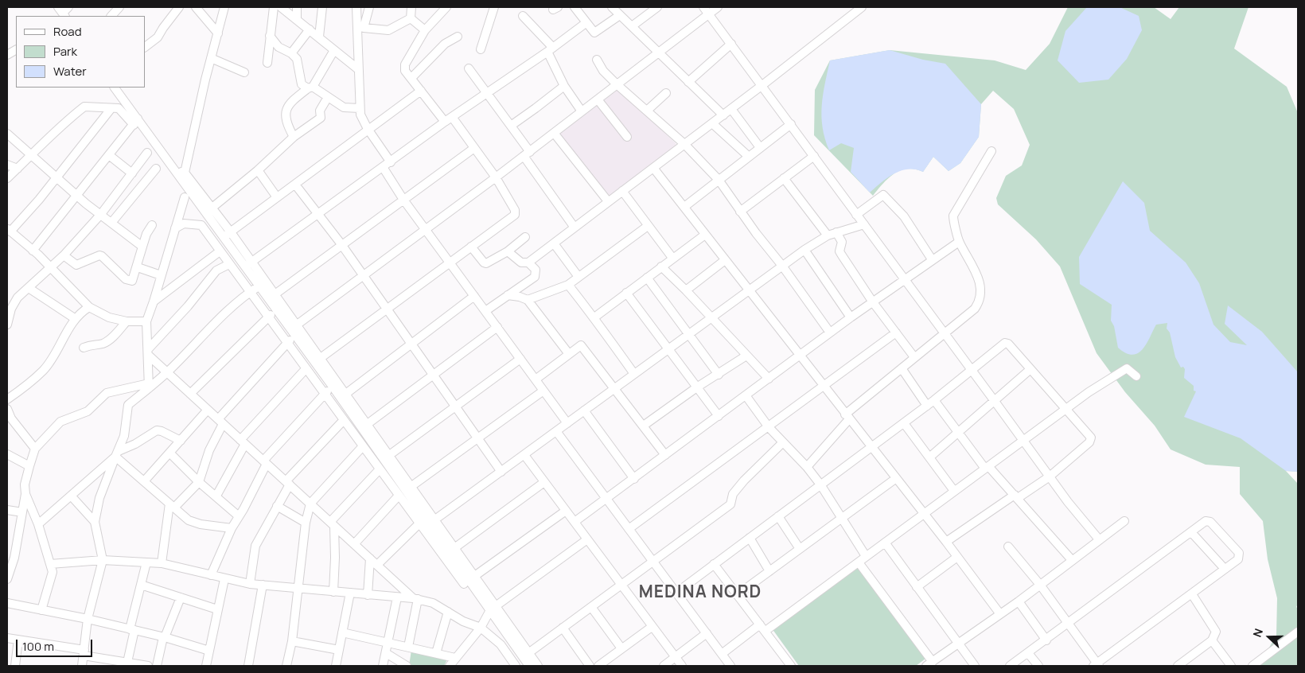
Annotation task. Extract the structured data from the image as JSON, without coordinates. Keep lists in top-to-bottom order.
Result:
{
  "districts": ["MEDINA NORD"],
  "legend": ["Road", "Park", "Water"],
  "scale_bar": "100 m",
  "north": "left"
}
